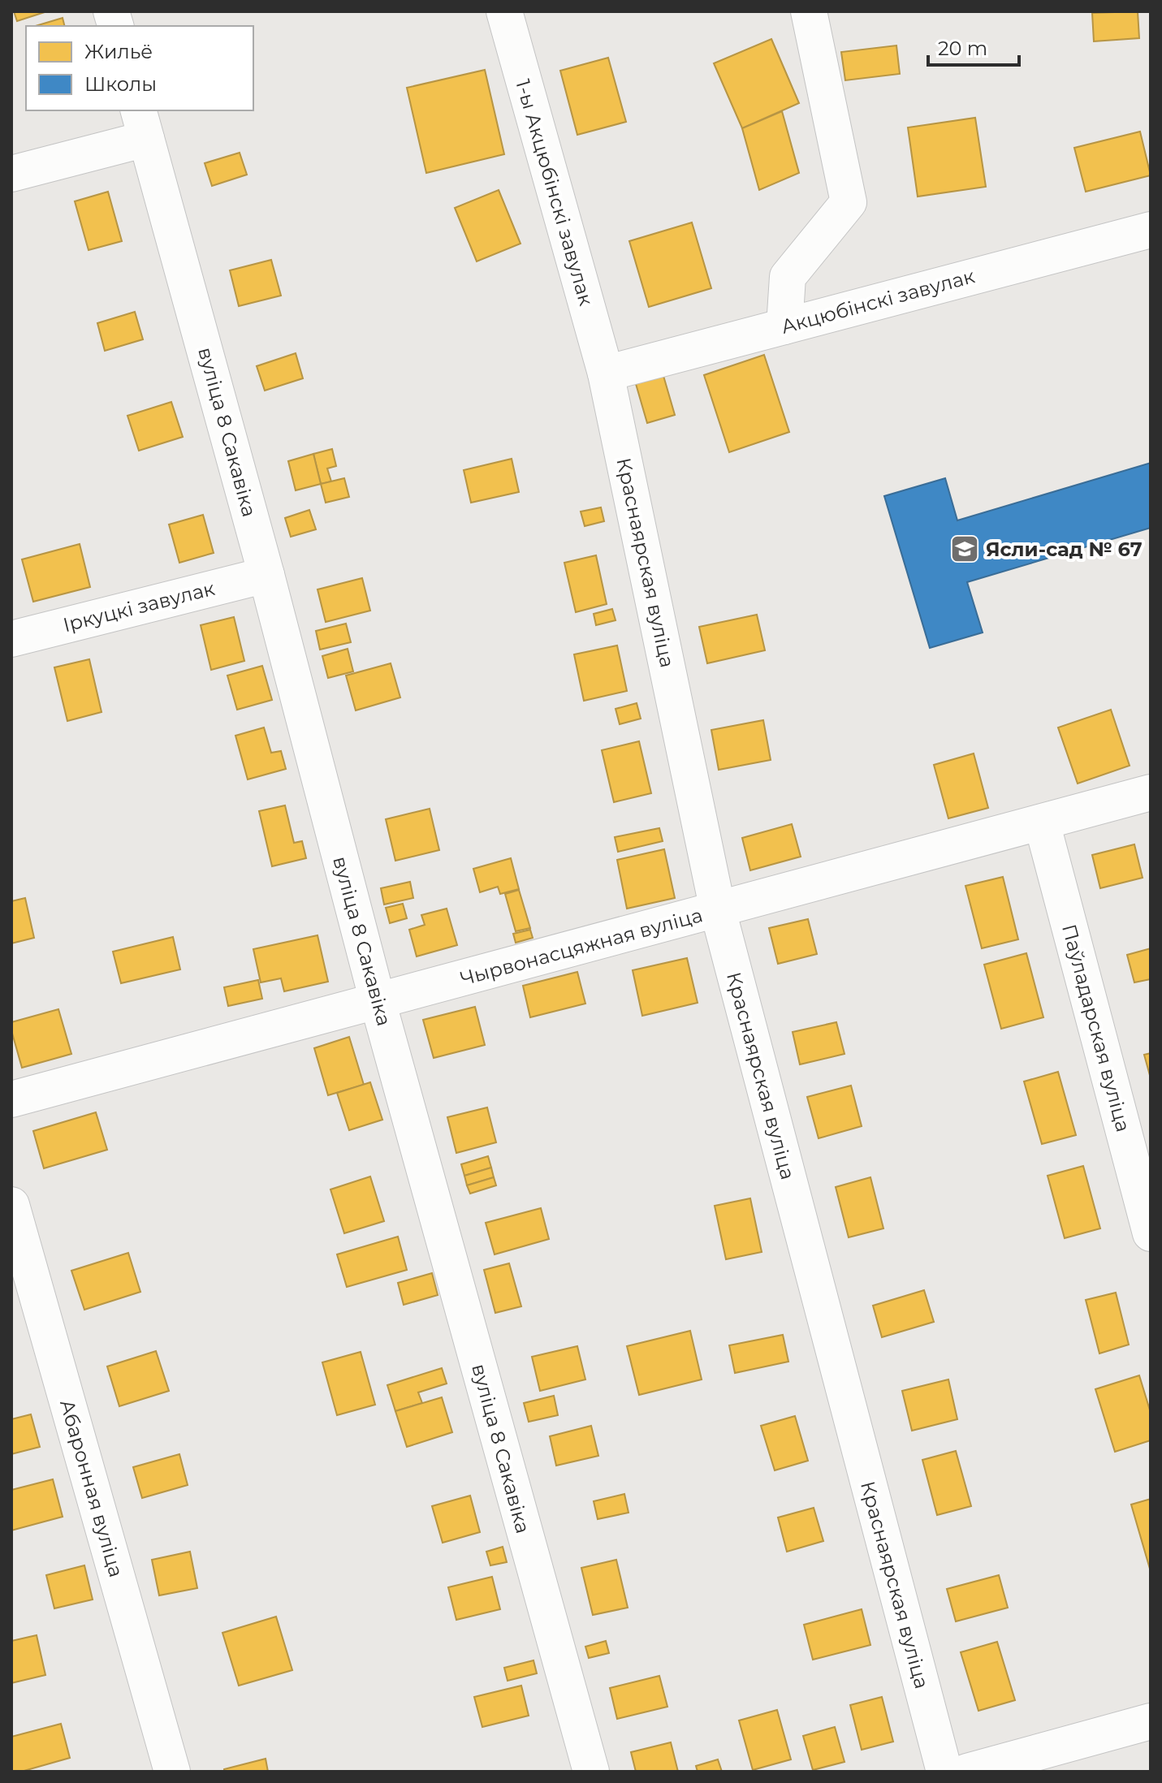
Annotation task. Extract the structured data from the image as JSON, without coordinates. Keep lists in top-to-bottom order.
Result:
{
  "streets": {
    "street": [
      "1-ы Акцюбінскі завулак",
      "Акцюбінскі завулак",
      "вуліца 8 Сакавіка",
      "Краснаярская вуліца",
      "Іркуцкі завулак",
      "Чырвонасцяжная вуліца",
      "Паўладарская вуліца",
      "Абаронная вуліца"
    ]
  },
  "crossings": [
    ["1-ы Акцюбінскі завулак", "Акцюбінскі завулак"],
    ["1-ы Акцюбінскі завулак", "Краснаярская вуліца"],
    ["Акцюбінскі завулак", "Краснаярская вуліца"],
    ["вуліца 8 Сакавіка", "Іркуцкі завулак"],
    ["вуліца 8 Сакавіка", "Чырвонасцяжная вуліца"],
    ["Краснаярская вуліца", "Чырвонасцяжная вуліца"],
    ["Чырвонасцяжная вуліца", "Паўладарская вуліца"]
  ],
  "places": {
    "school or university": ["Ясли-сад № 67"]
  },
  "legend": ["Жильё", "Школы"],
  "scale_bar": "20 m"
}
